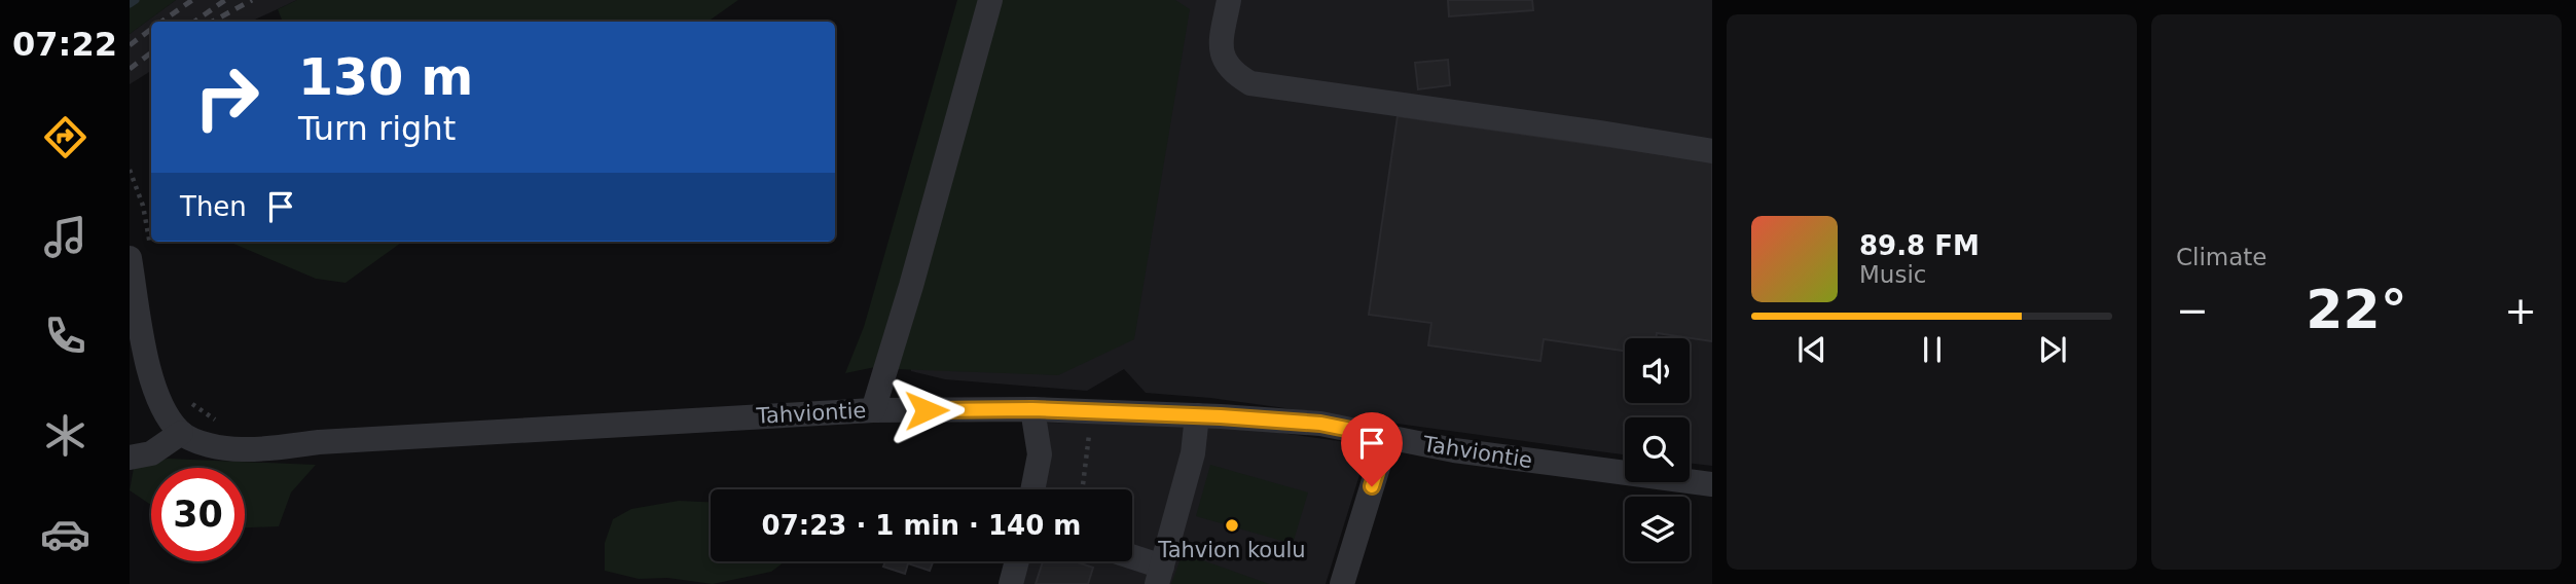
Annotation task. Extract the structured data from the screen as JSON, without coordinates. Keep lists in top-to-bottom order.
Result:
{
  "streets": {
    "street": ["Tahviontie"]
  },
  "places": ["Tahvion koulu"],
  "page": {
    "tabs": "07:22",
    "tile": "Climate",
    "turn": ["130 m", "Turn right"],
    "then": "Then",
    "song": ["89.8 FM", "Music"],
    "heat": ["−", "22°", "+"],
    "limit": "30",
    "trip": "07:23 · 1 min · 140 m"
  }
}
